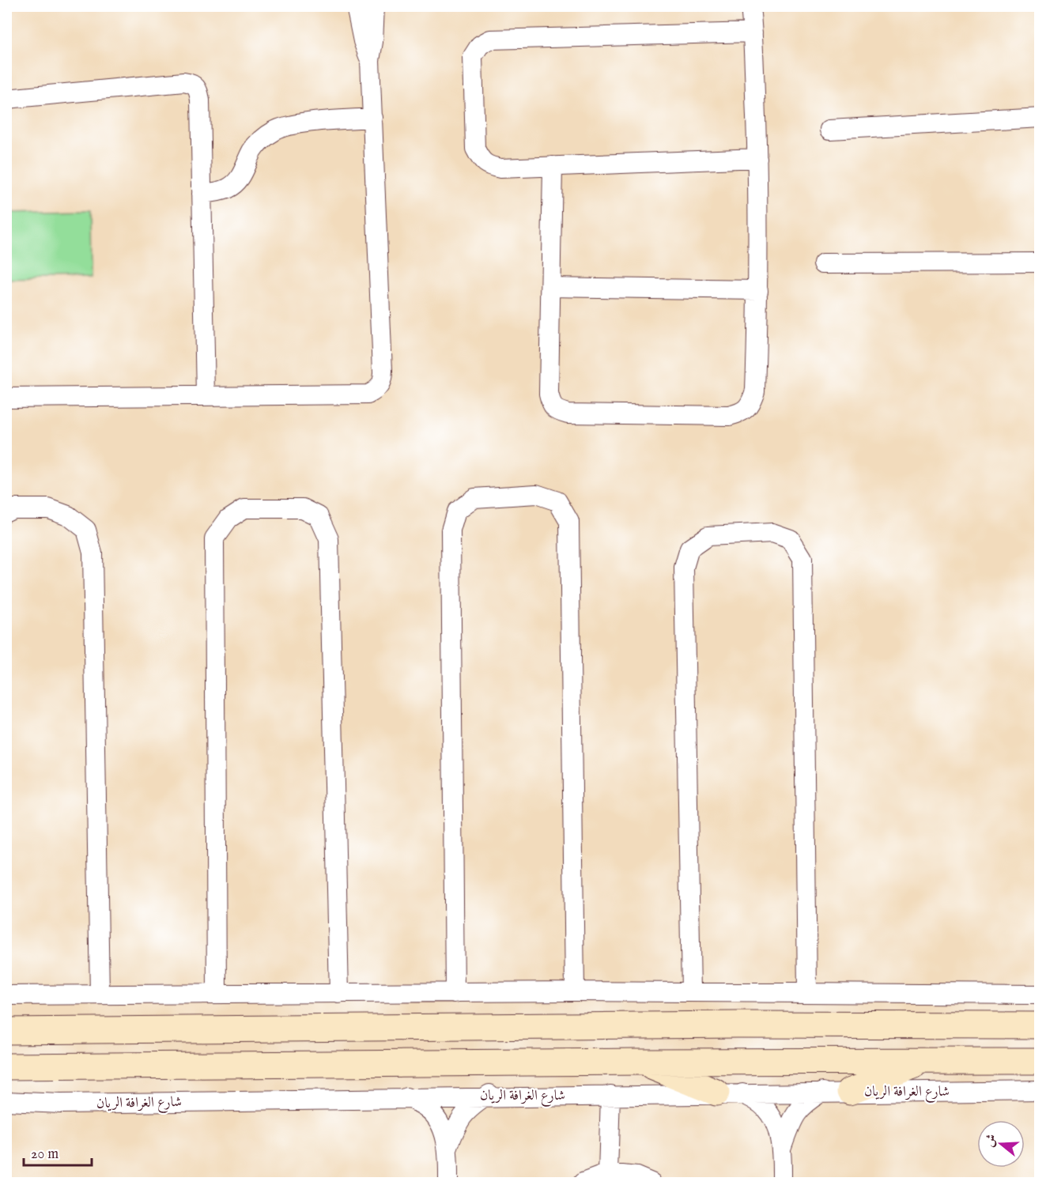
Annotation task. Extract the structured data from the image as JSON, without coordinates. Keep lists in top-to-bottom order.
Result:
{
  "streets": {
    "main road": ["شارع الغرافة الريان"]
  },
  "scale_bar": "20 m",
  "north": "left"
}
